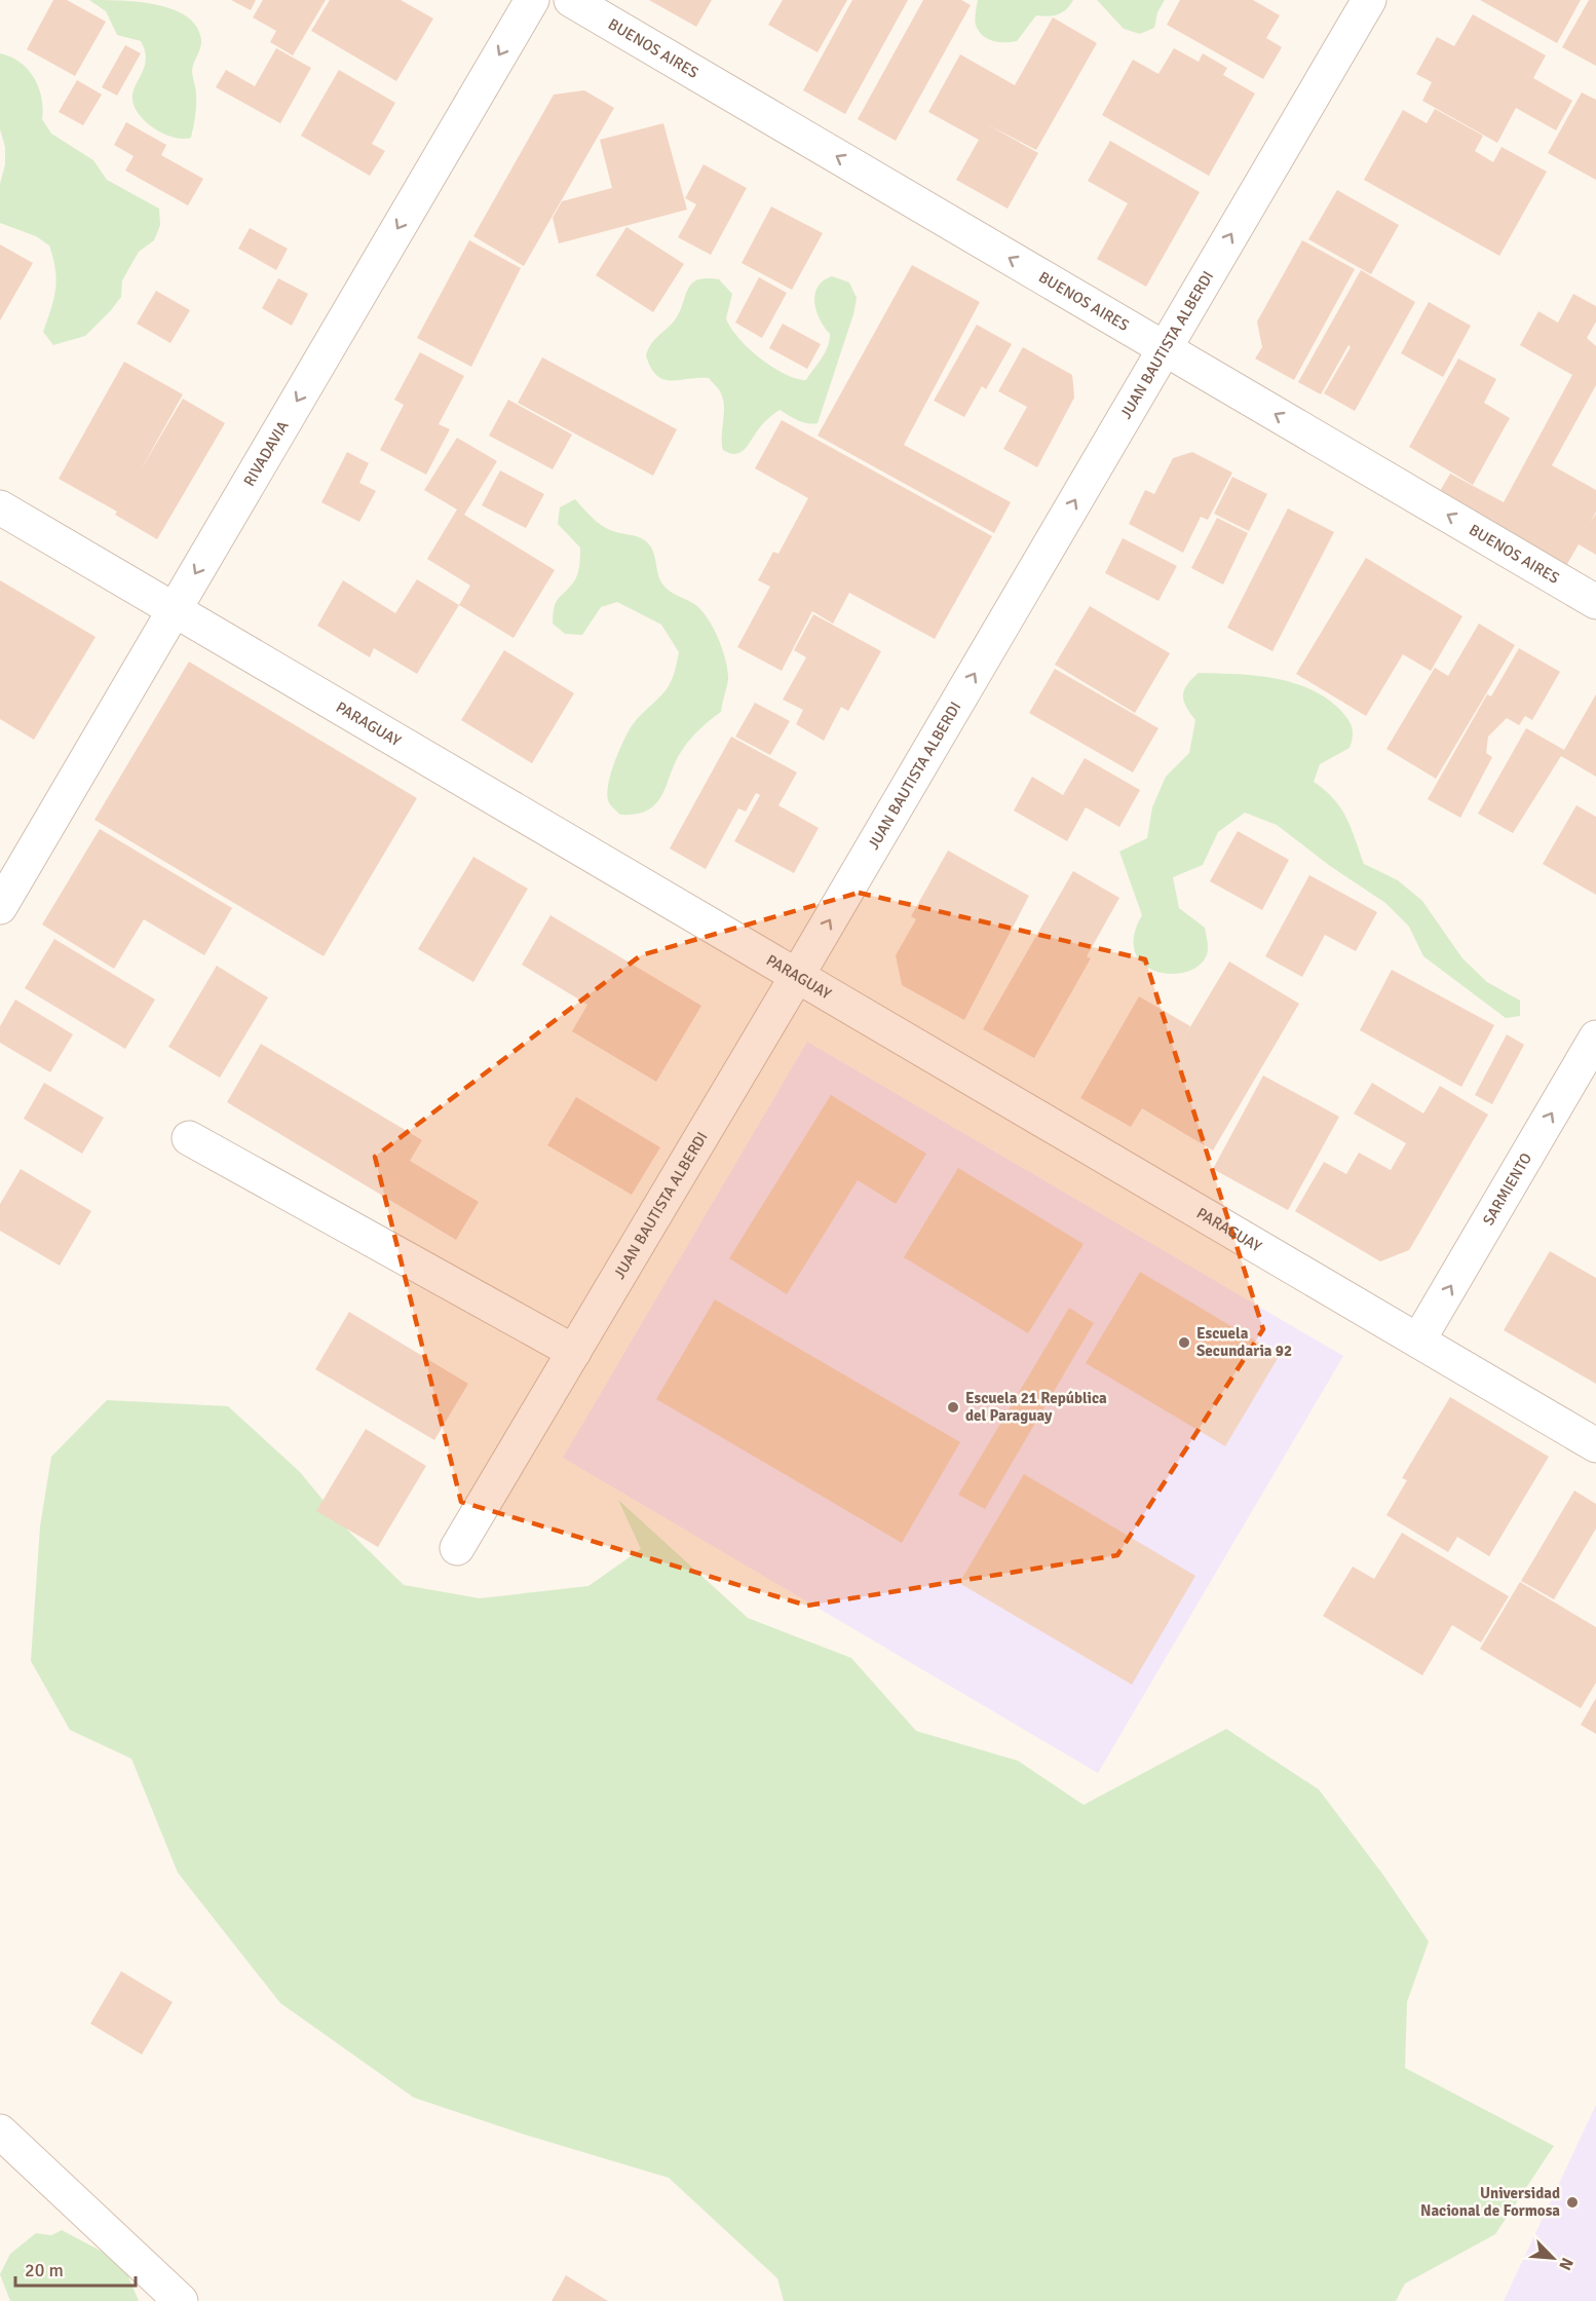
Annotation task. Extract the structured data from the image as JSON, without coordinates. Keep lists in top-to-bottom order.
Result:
{
  "streets": {
    "street": [
      "BUENOS AIRES",
      "JUAN BAUTISTA ALBERDI",
      "RIVADAVIA",
      "PARAGUAY",
      "SARMIENTO"
    ]
  },
  "crossings": [
    ["BUENOS AIRES", "JUAN BAUTISTA ALBERDI"],
    ["JUAN BAUTISTA ALBERDI", "PARAGUAY"],
    ["RIVADAVIA", "PARAGUAY"],
    ["PARAGUAY", "SARMIENTO"]
  ],
  "one_way": [
    "BUENOS AIRES",
    "JUAN BAUTISTA ALBERDI",
    "RIVADAVIA",
    "SARMIENTO"
  ],
  "places": ["Escuela Secundaria 92", "Escuela 21 República del Paraguay", "Universidad Nacional de Formosa"],
  "scale_bar": "20 m",
  "north": "bottom right"
}
